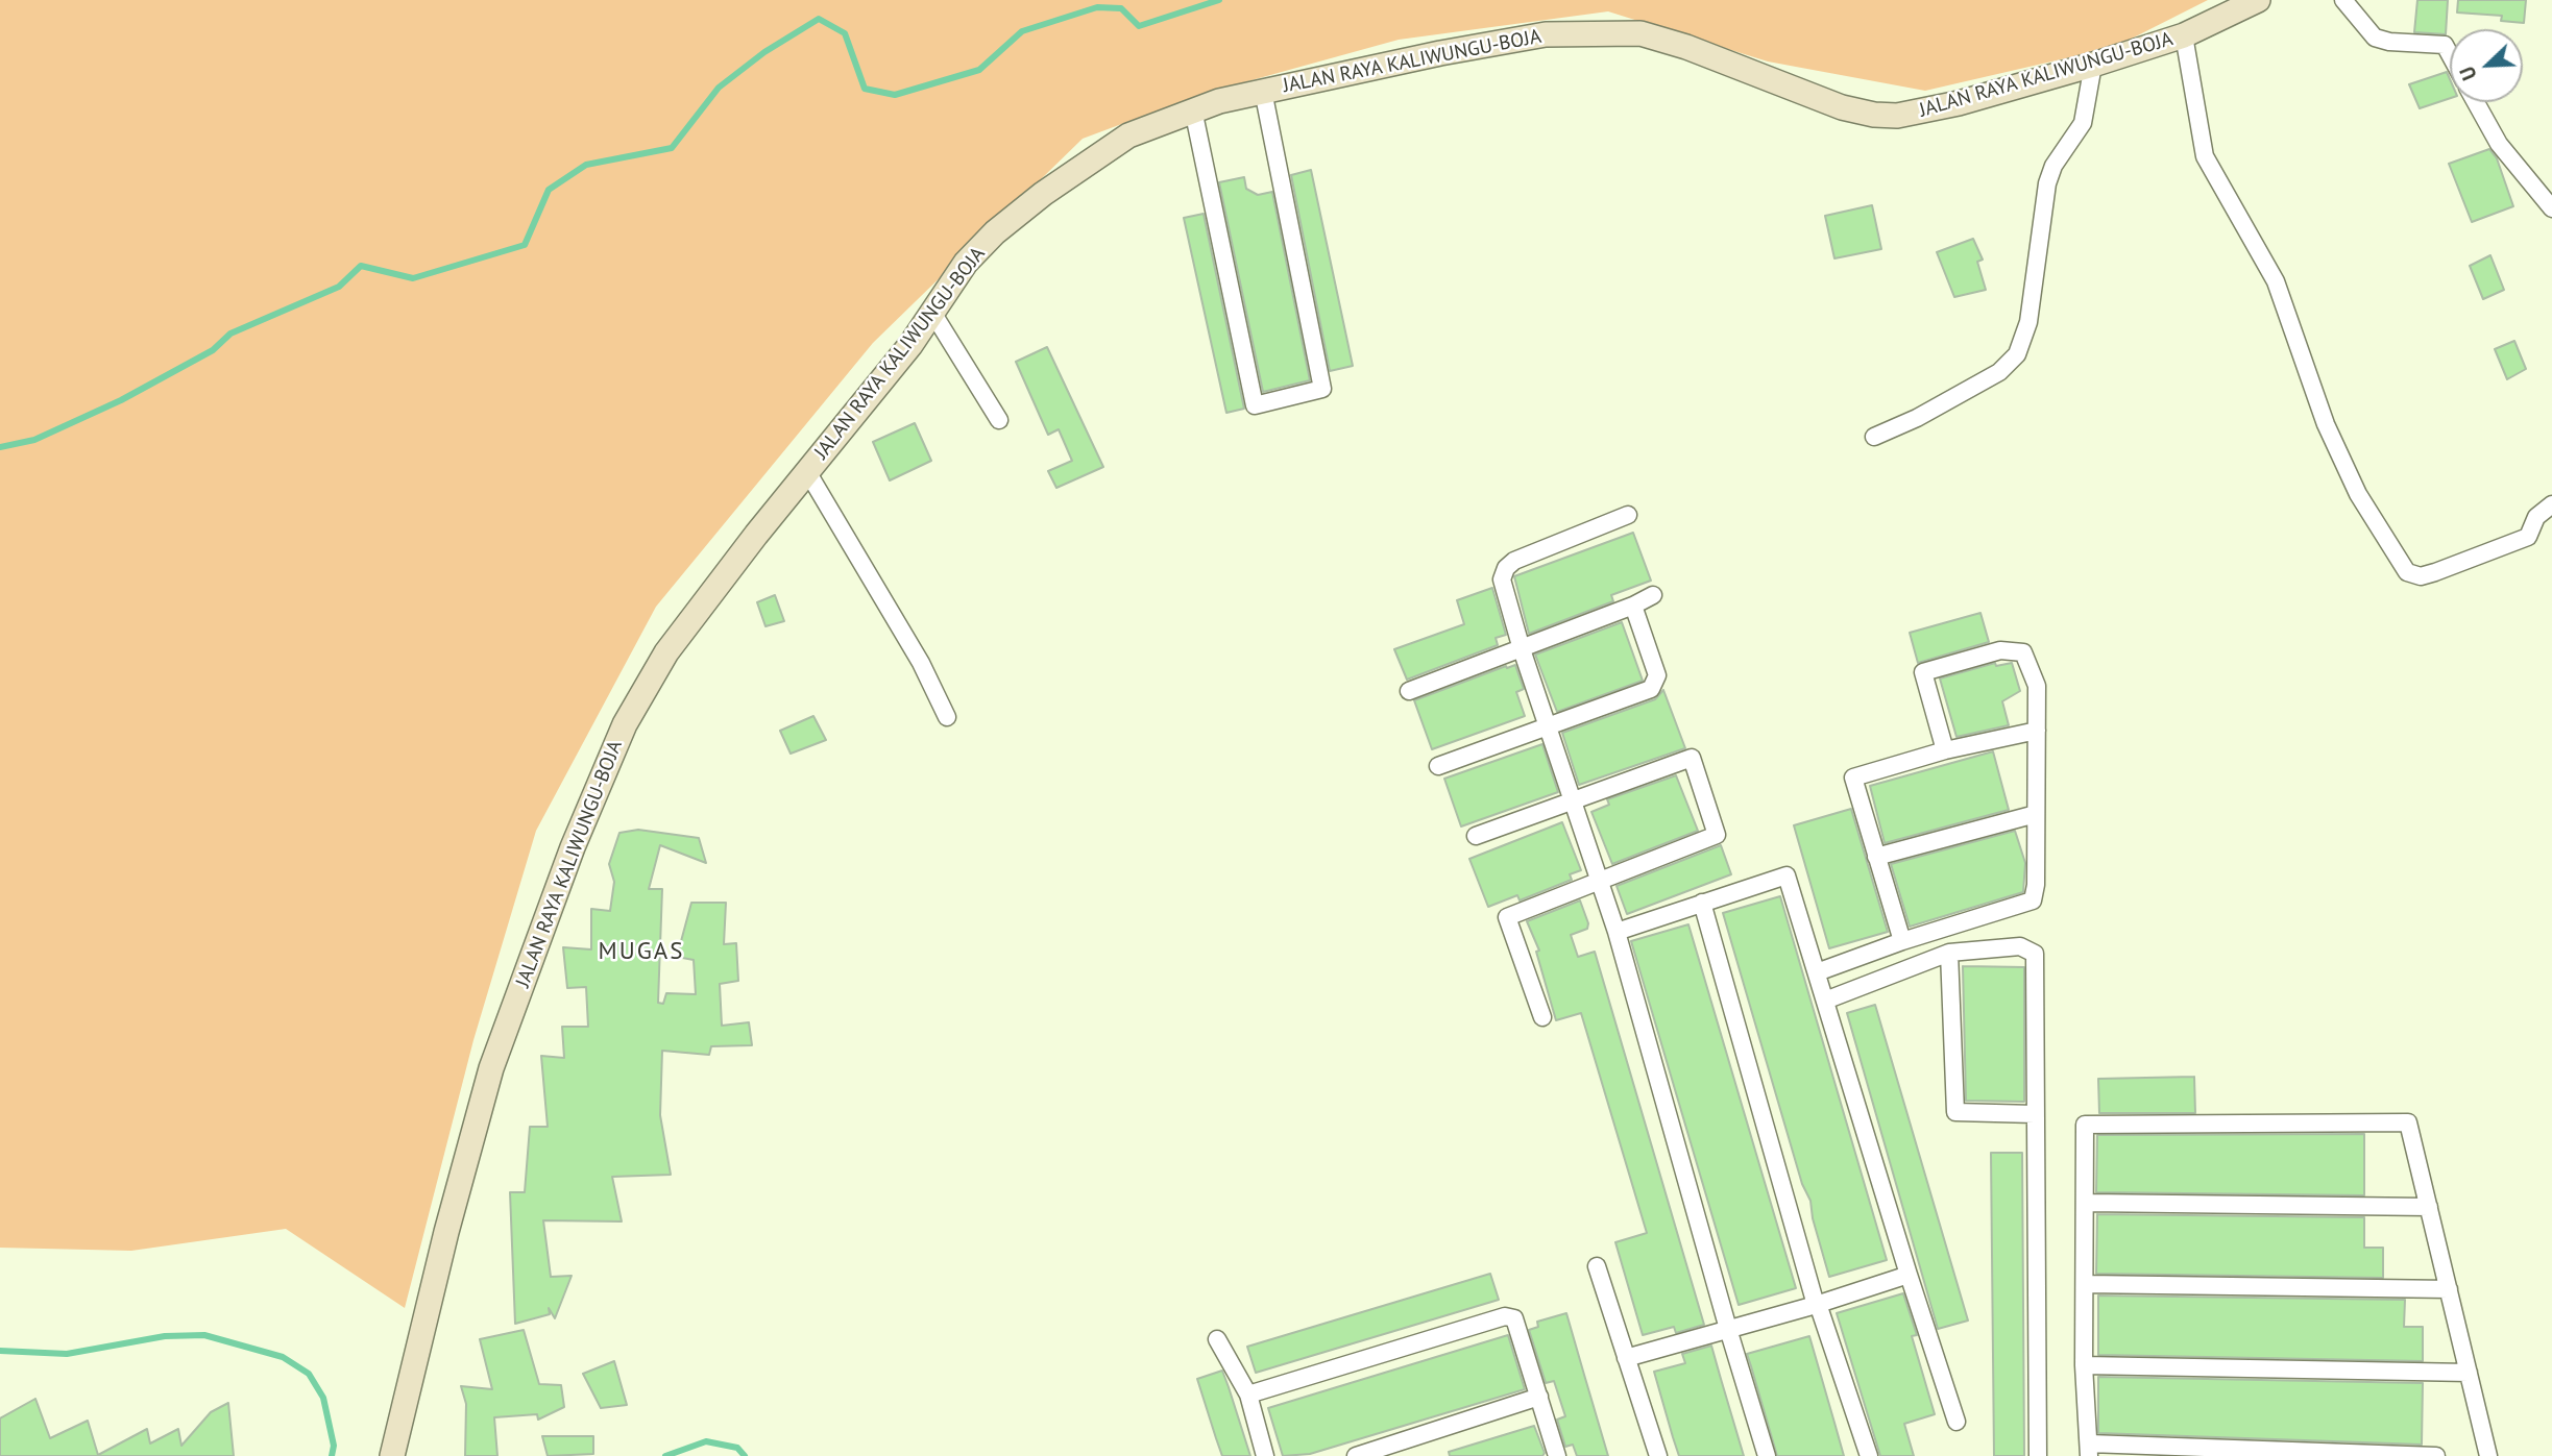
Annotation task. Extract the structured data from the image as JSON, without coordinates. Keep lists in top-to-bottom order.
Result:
{
  "streets": {
    "main road": ["JALAN RAYA KALIWUNGU-BOJA"]
  },
  "districts": ["MUGAS"],
  "north": "bottom left"
}
